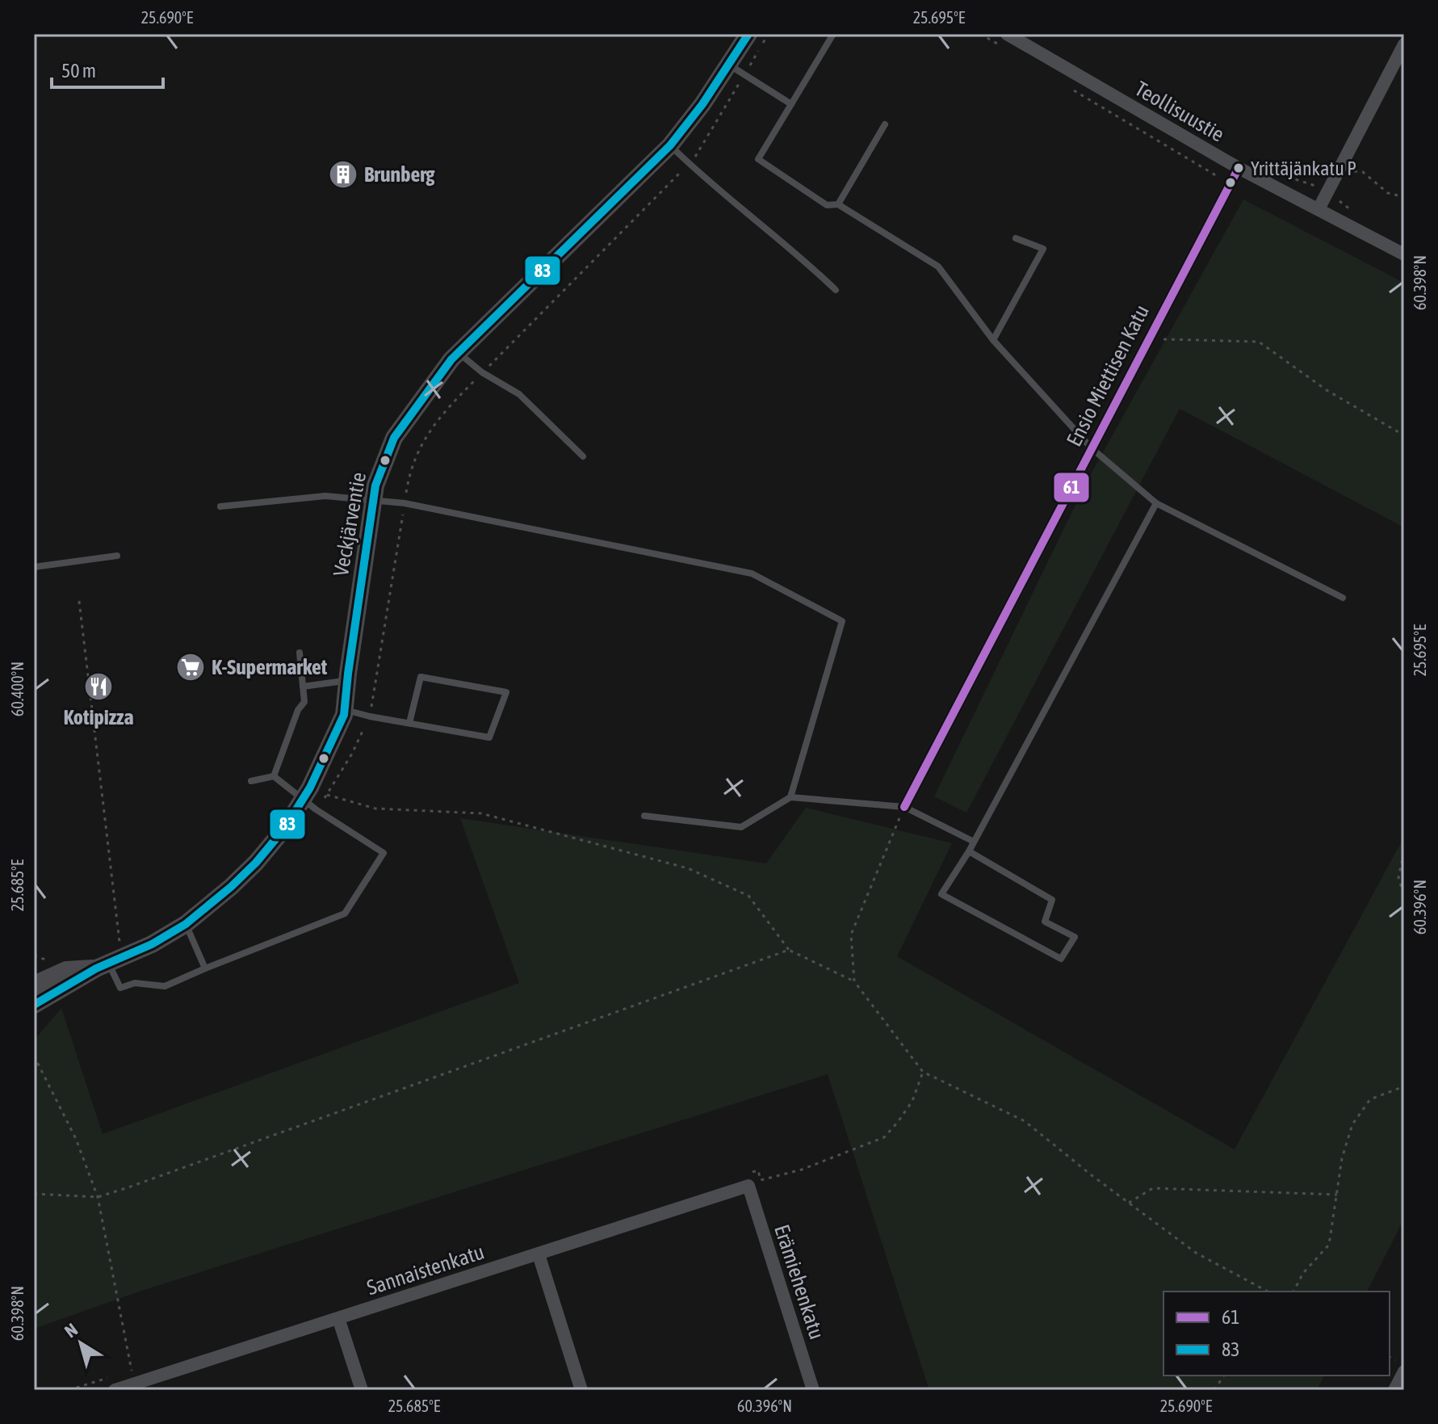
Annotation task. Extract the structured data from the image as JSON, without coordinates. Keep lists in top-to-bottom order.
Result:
{
  "streets": {
    "main road": ["Veckjärventie"],
    "street": [
      "Teollisuustie",
      "Ensio Miettisen Katu",
      "Sannaistenkatu",
      "Erämiehenkatu"
    ]
  },
  "crossings": [
    ["Teollisuustie", "Ensio Miettisen Katu"],
    ["Sannaistenkatu", "Erämiehenkatu"]
  ],
  "places": {
    "other": ["Yrittäjänkatu P"],
    "building": ["Brunberg"],
    "supermarket": ["K-Supermarket"],
    "restaurant": ["Kotipizza"]
  },
  "lines": ["transit line 83", "transit line 61"],
  "legend": ["61", "83"],
  "scale_bar": "50 m",
  "north": "top left",
  "coordinates": [
    "25.690°E",
    "25.695°E",
    "60.398°N",
    "60.400°N",
    "25.685°E",
    "60.396°N"
  ]
}
